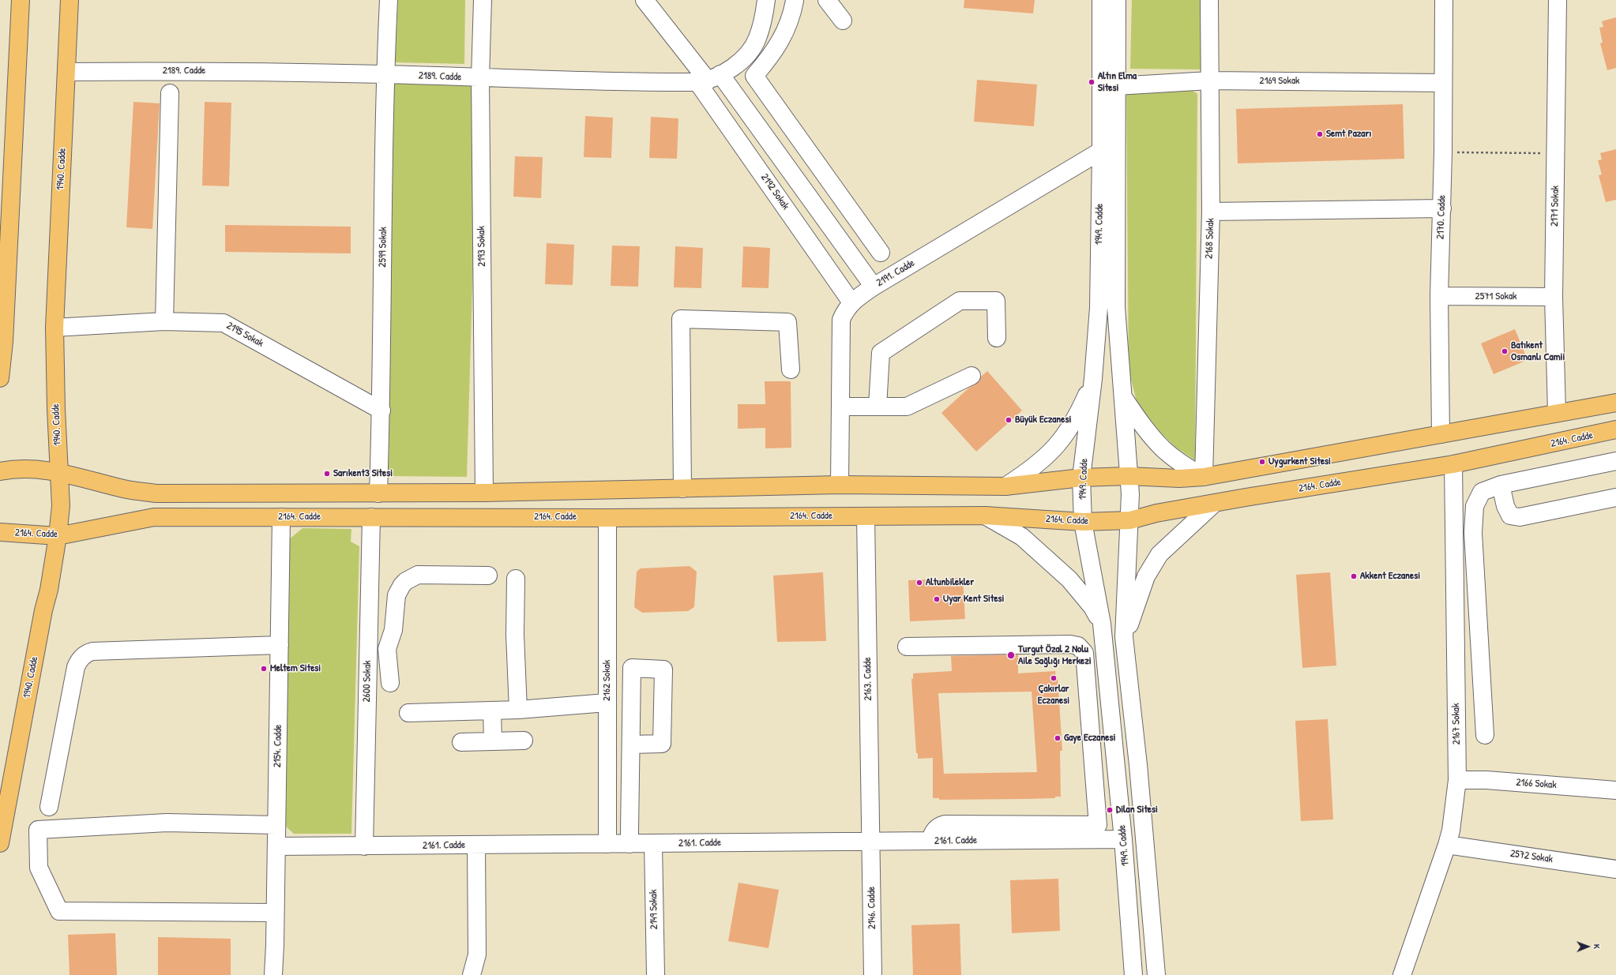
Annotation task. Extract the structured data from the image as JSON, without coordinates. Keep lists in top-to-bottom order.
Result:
{
  "streets": {
    "main road": ["1940. Cadde", "2164. Cadde"],
    "street": [
      "2189. Cadde",
      "2169 Sokak",
      "2192 Sokak",
      "2171 Sokak",
      "2170. Cadde",
      "1949. Cadde",
      "2168 Sokak",
      "2193 Sokak",
      "2599 Sokak",
      "2191. Cadde",
      "2571 Sokak",
      "2195 Sokak",
      "2163. Cadde",
      "2162 Sokak",
      "2600 Sokak",
      "2167 Sokak",
      "2154. Cadde",
      "2166 Sokak",
      "2161. Cadde",
      "2572 Sokak",
      "2146. Cadde",
      "2149 Sokak"
    ]
  },
  "crossings": [
    ["2189. Cadde", "1940. Cadde"],
    ["2189. Cadde", "2192 Sokak"],
    ["2189. Cadde", "2193 Sokak"],
    ["2189. Cadde", "2599 Sokak"],
    ["2169 Sokak", "2170. Cadde"],
    ["2169 Sokak", "1949. Cadde"],
    ["2169 Sokak", "2168 Sokak"],
    ["1940. Cadde", "2195 Sokak"],
    ["1940. Cadde", "2164. Cadde"],
    ["2192 Sokak", "2191. Cadde"],
    ["2171 Sokak", "2571 Sokak"],
    ["2170. Cadde", "2571 Sokak"],
    ["1949. Cadde", "2191. Cadde"],
    ["1949. Cadde", "2164. Cadde"],
    ["1949. Cadde", "2161. Cadde"],
    ["2599 Sokak", "2195 Sokak"],
    ["2164. Cadde", "2163. Cadde"],
    ["2164. Cadde", "2162 Sokak"],
    ["2164. Cadde", "2600 Sokak"],
    ["2164. Cadde", "2167 Sokak"],
    ["2164. Cadde", "2154. Cadde"],
    ["2163. Cadde", "2161. Cadde"],
    ["2163. Cadde", "2146. Cadde"],
    ["2162 Sokak", "2161. Cadde"],
    ["2600 Sokak", "2161. Cadde"],
    ["2167 Sokak", "2166 Sokak"],
    ["2167 Sokak", "2572 Sokak"],
    ["2154. Cadde", "2161. Cadde"],
    ["2161. Cadde", "2146. Cadde"],
    ["2161. Cadde", "2149 Sokak"]
  ],
  "places": [
    "Altın Elma Sitesi",
    "Semt Pazarı",
    "Batıkent Osmanlı Camii",
    "Büyük Eczanesi",
    "Uygurkent Sitesi",
    "Sarıkent3 Sitesi",
    "Akkent Eczanesi",
    "Altunbilekler",
    "Uyar Kent Sitesi",
    "Turgut Özal 2 Nolu Aile Sağlığı Merkezi",
    "Meltem Sitesi",
    "Çakırlar Eczanesi",
    "Gaye Eczanesi",
    "Dilan Sitesi"
  ],
  "north": "right"
}
